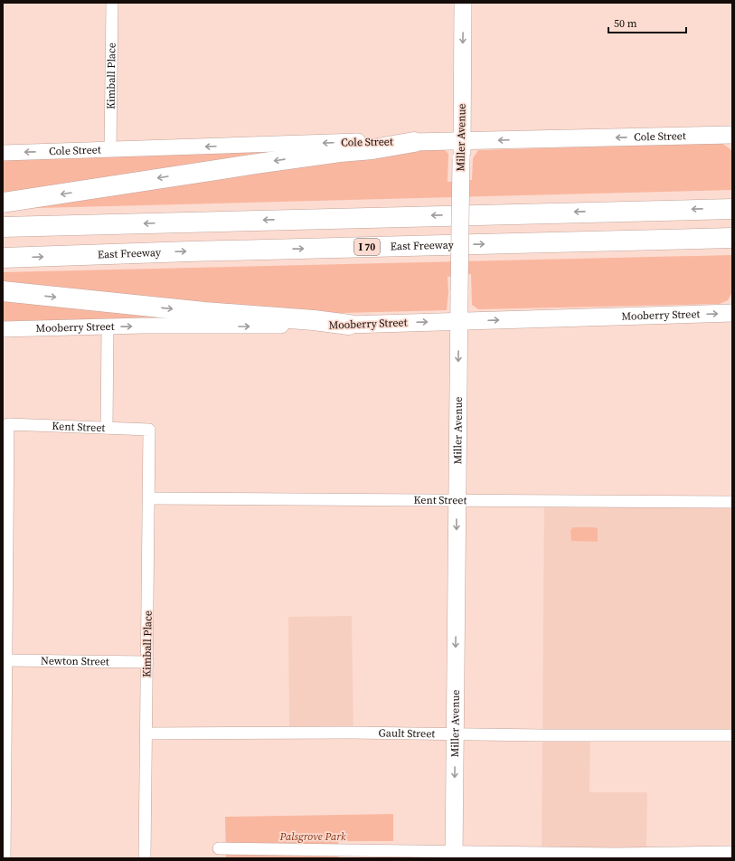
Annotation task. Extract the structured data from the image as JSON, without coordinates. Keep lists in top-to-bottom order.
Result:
{
  "streets": {
    "highway": ["East Freeway", "I 70"],
    "main road": ["Cole Street", "Miller Avenue", "Mooberry Street"],
    "street": [
      "Kimball Place",
      "Kent Street",
      "Newton Street",
      "Gault Street"
    ]
  },
  "crossings": [
    ["Kimball Place", "Cole Street"],
    ["Kimball Place", "Kent Street"],
    ["Kimball Place", "Newton Street"],
    ["Kimball Place", "Gault Street"],
    ["Cole Street", "Miller Avenue"],
    ["Miller Avenue", "Mooberry Street"],
    ["Miller Avenue", "Kent Street"],
    ["Miller Avenue", "Gault Street"],
    ["Kent Street", "Newton Street"]
  ],
  "one_way": ["Cole Street", "Miller Avenue", "Mooberry Street"],
  "parks": ["Palsgrove Park"],
  "scale_bar": "50 m"
}
